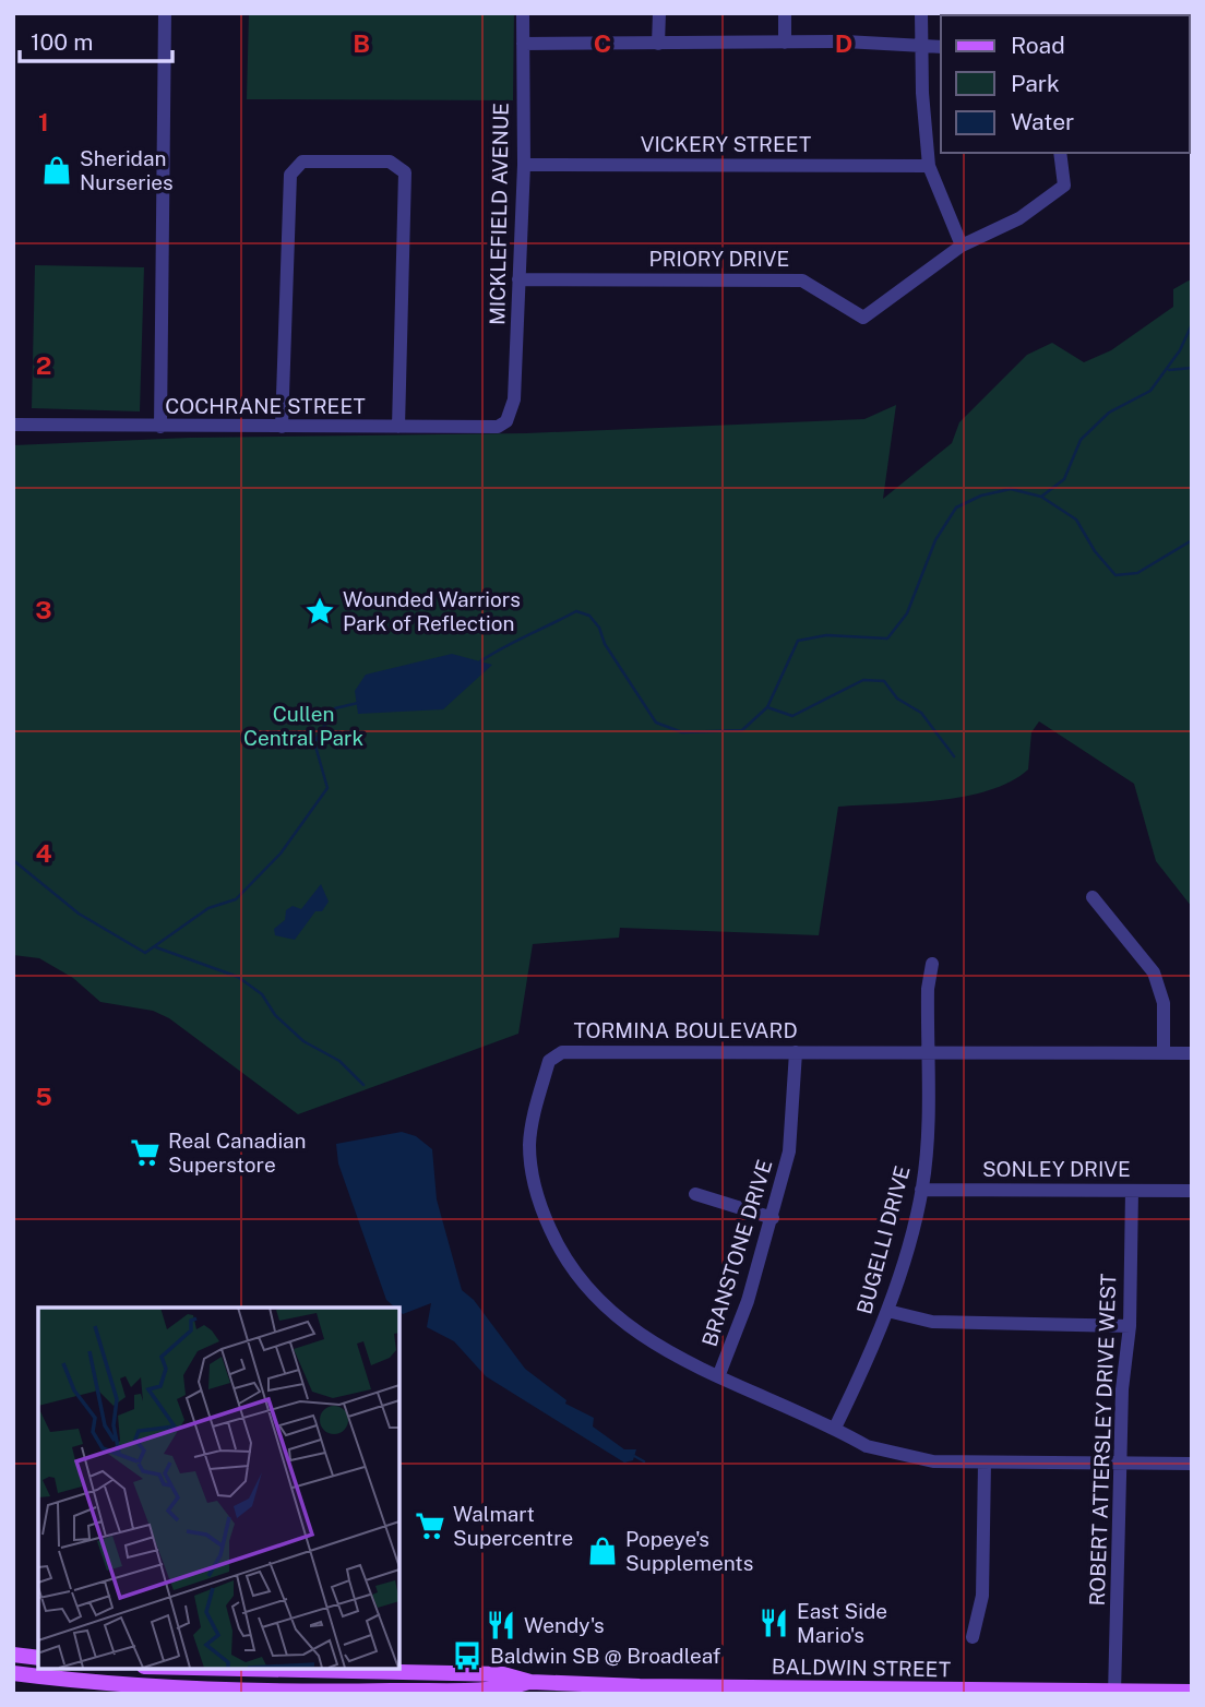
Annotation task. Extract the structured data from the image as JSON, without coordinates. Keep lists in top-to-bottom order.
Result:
{
  "streets": {
    "main road": ["BALDWIN STREET"],
    "street": [
      "VICKERY STREET",
      "MICKLEFIELD AVENUE",
      "PRIORY DRIVE",
      "COCHRANE STREET",
      "TORMINA BOULEVARD",
      "SONLEY DRIVE",
      "BUGELLI DRIVE",
      "BRANSTONE DRIVE",
      "ROBERT ATTERSLEY DRIVE WEST"
    ]
  },
  "crossings": [
    ["VICKERY STREET", "MICKLEFIELD AVENUE"],
    ["MICKLEFIELD AVENUE", "PRIORY DRIVE"],
    ["MICKLEFIELD AVENUE", "COCHRANE STREET"],
    ["TORMINA BOULEVARD", "BUGELLI DRIVE"],
    ["TORMINA BOULEVARD", "BRANSTONE DRIVE"],
    ["TORMINA BOULEVARD", "ROBERT ATTERSLEY DRIVE WEST"],
    ["SONLEY DRIVE", "BUGELLI DRIVE"],
    ["SONLEY DRIVE", "ROBERT ATTERSLEY DRIVE WEST"],
    ["ROBERT ATTERSLEY DRIVE WEST", "BALDWIN STREET"]
  ],
  "parks": ["Cullen Central Park"],
  "places": {
    "shop": ["Sheridan Nurseries", "Popeye's Supplements"],
    "place": ["Wounded Warriors Park of Reflection"],
    "supermarket": ["Real Canadian Superstore", "Walmart Supercentre"],
    "restaurant": ["East Side Mario's", "Wendy's"],
    "bus stop": ["Baldwin SB @ Broadleaf"]
  },
  "legend": ["Road", "Park", "Water"],
  "scale_bar": "100 m",
  "grid": {
    "columns": ["B", "C", "D"],
    "rows": [
      "1",
      "2",
      "3",
      "4",
      "5"
    ]
  }
}
